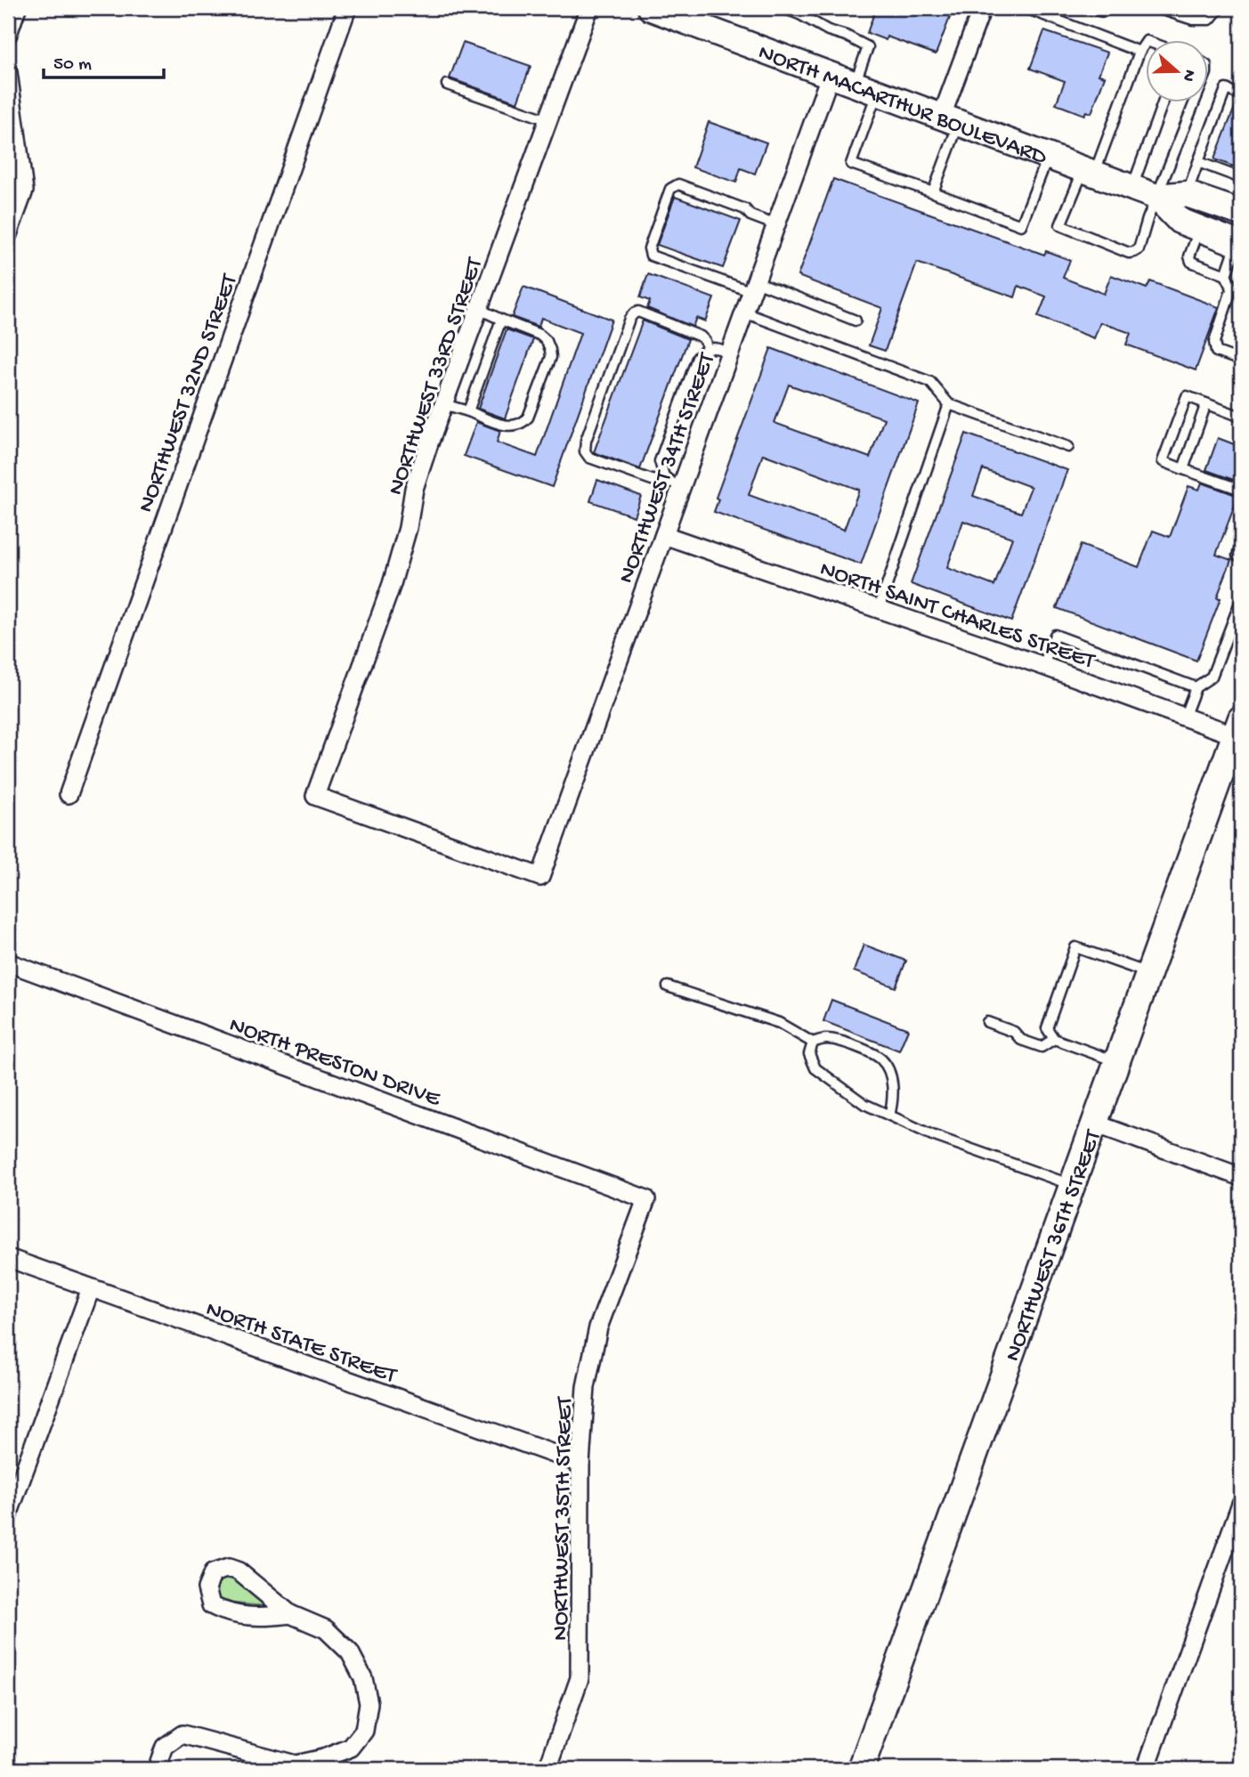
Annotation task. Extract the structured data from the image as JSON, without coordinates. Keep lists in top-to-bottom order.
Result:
{
  "streets": {
    "main road": ["NORTH MACARTHUR BOULEVARD", "NORTHWEST 36TH STREET"],
    "street": [
      "NORTHWEST 33RD STREET",
      "NORTHWEST 32ND STREET",
      "NORTHWEST 34TH STREET",
      "NORTH SAINT CHARLES STREET",
      "NORTH PRESTON DRIVE",
      "NORTH STATE STREET",
      "NORTHWEST 35TH STREET"
    ]
  },
  "crossings": [
    ["NORTH MACARTHUR BOULEVARD", "NORTHWEST 34TH STREET"],
    ["NORTHWEST 33RD STREET", "NORTHWEST 34TH STREET"],
    ["NORTHWEST 34TH STREET", "NORTH SAINT CHARLES STREET"],
    ["NORTH SAINT CHARLES STREET", "NORTHWEST 36TH STREET"],
    ["NORTH PRESTON DRIVE", "NORTHWEST 35TH STREET"],
    ["NORTH STATE STREET", "NORTHWEST 35TH STREET"]
  ],
  "scale_bar": "50 m",
  "north": "right"
}
